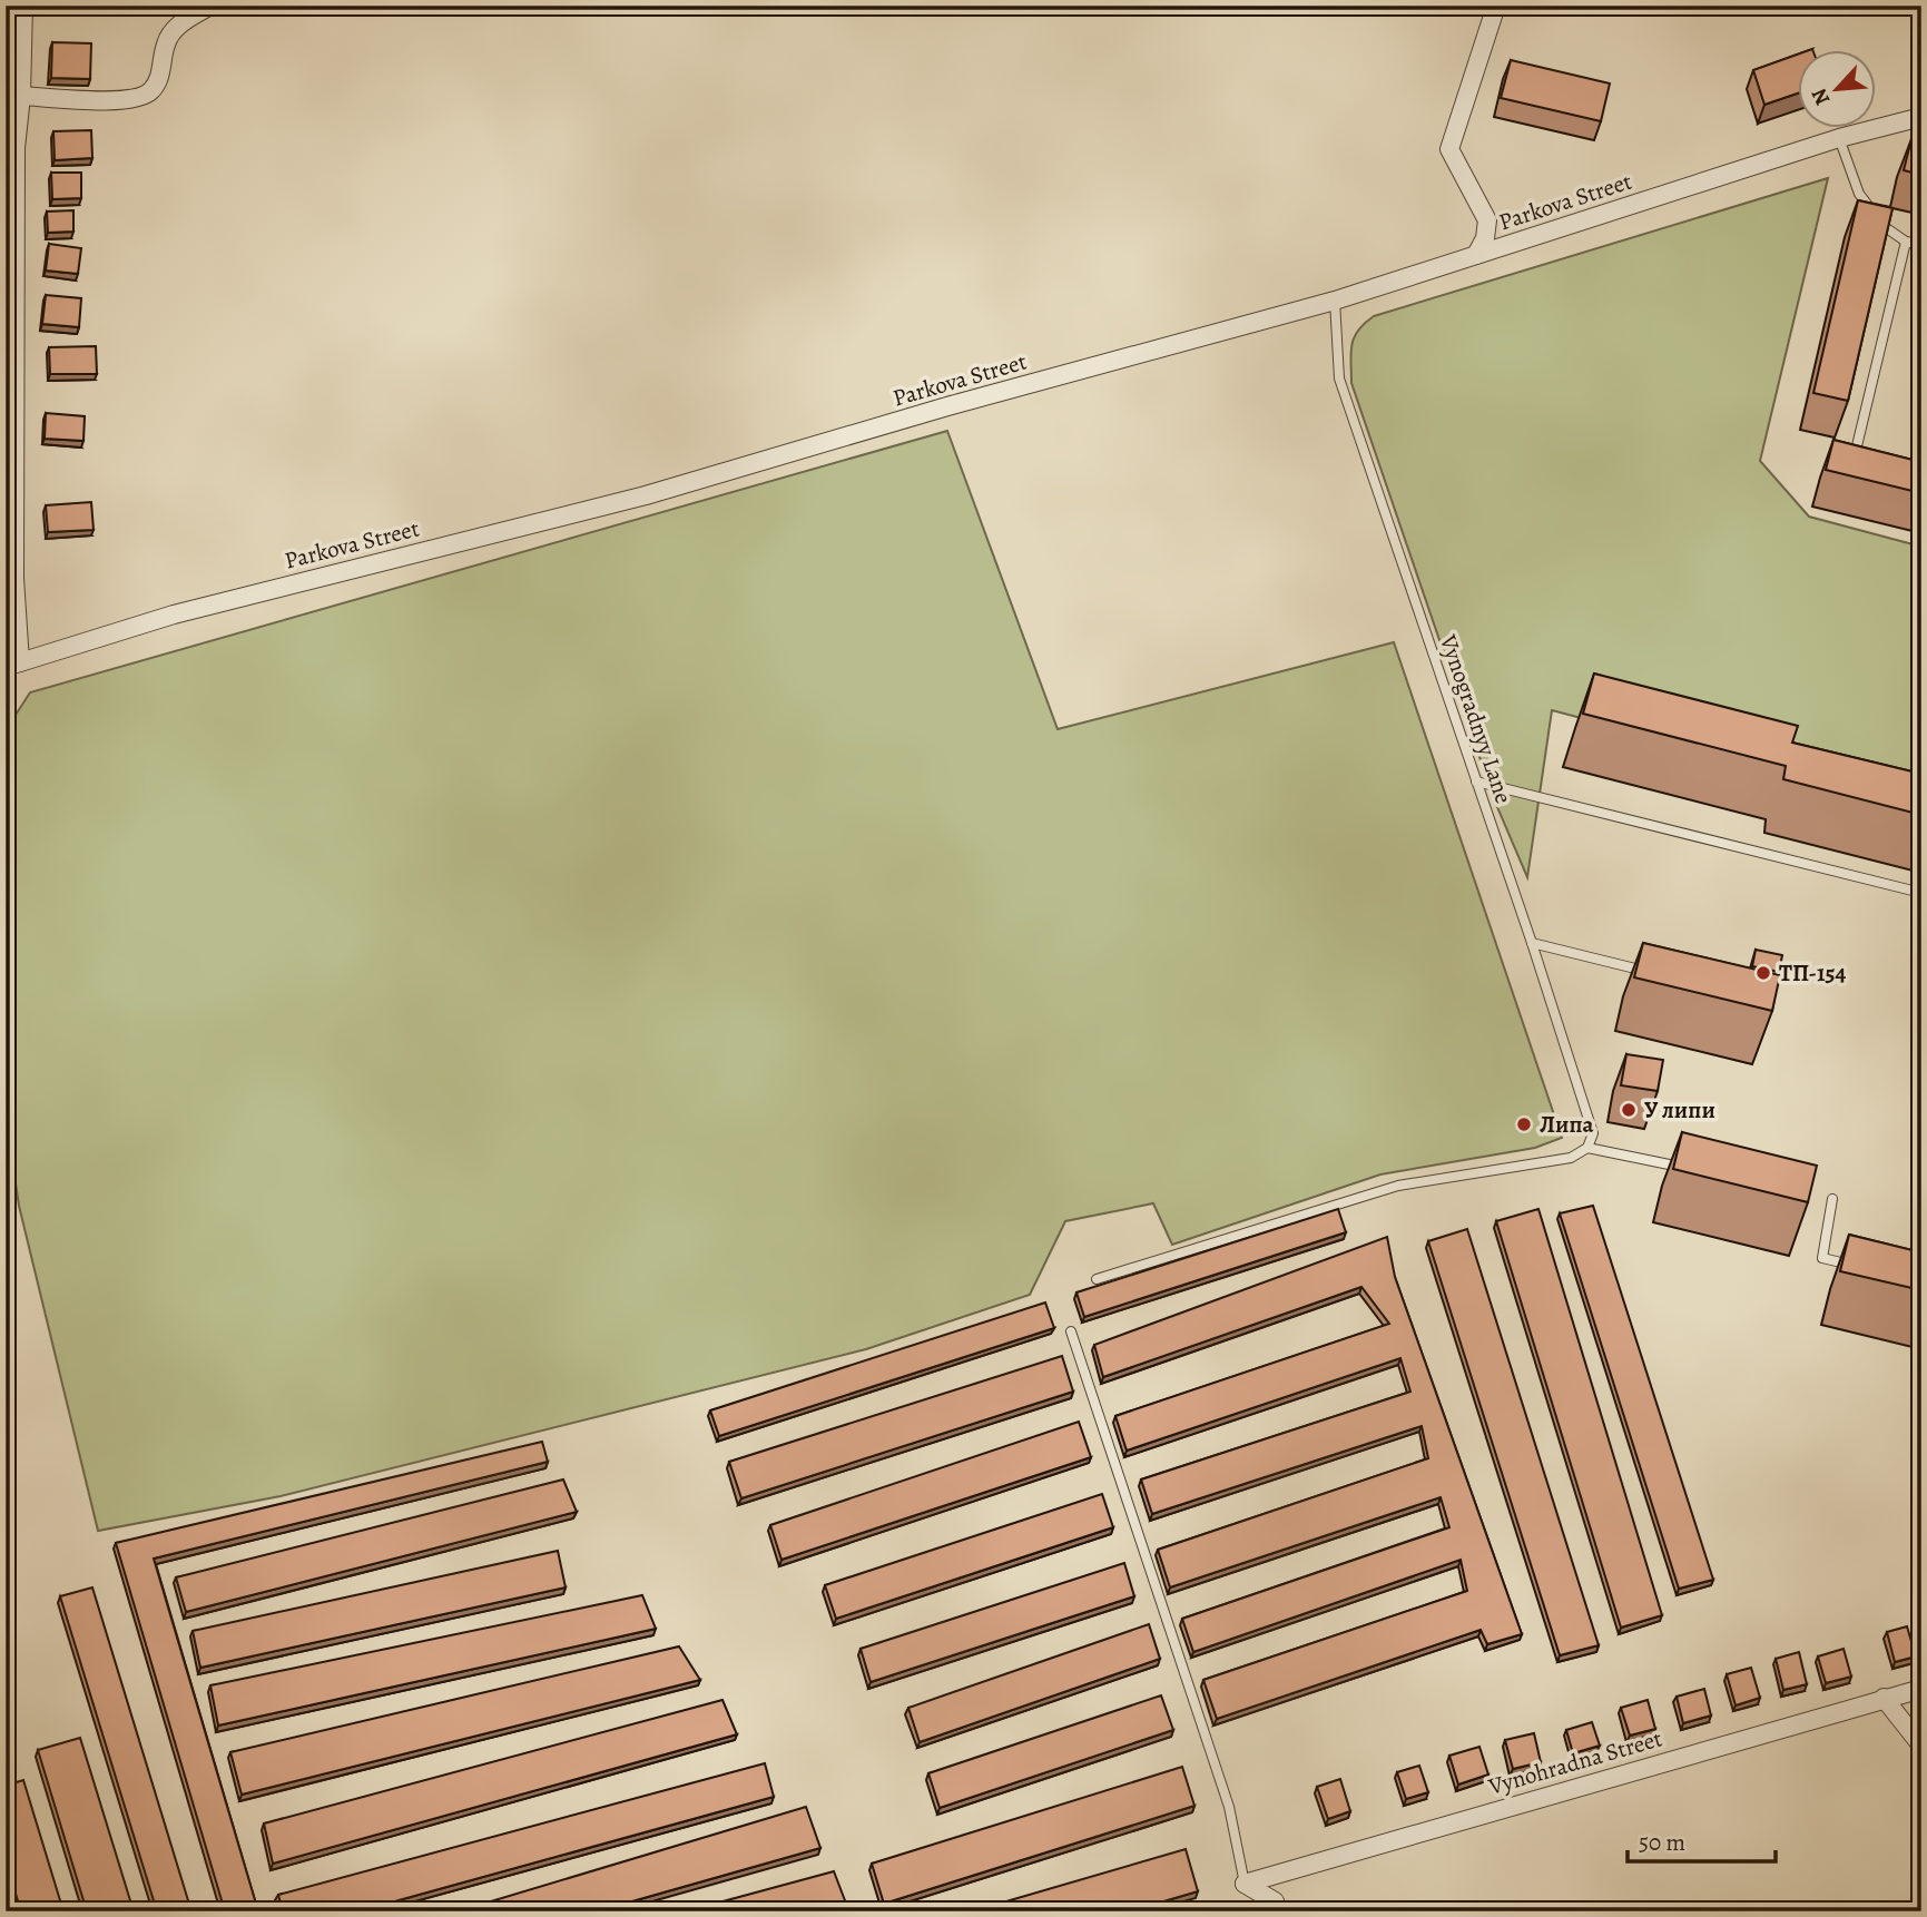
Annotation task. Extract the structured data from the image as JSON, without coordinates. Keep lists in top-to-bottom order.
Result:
{
  "streets": {
    "street": ["Parkova Street", "Vynohradna Street"],
    "lane": ["Vynogradnyy Lane"]
  },
  "crossings": [
    ["Parkova Street", "Vynogradnyy Lane"]
  ],
  "places": ["ТП-154", "У липи", "Липа"],
  "scale_bar": "50 m",
  "north": "bottom left"
}
